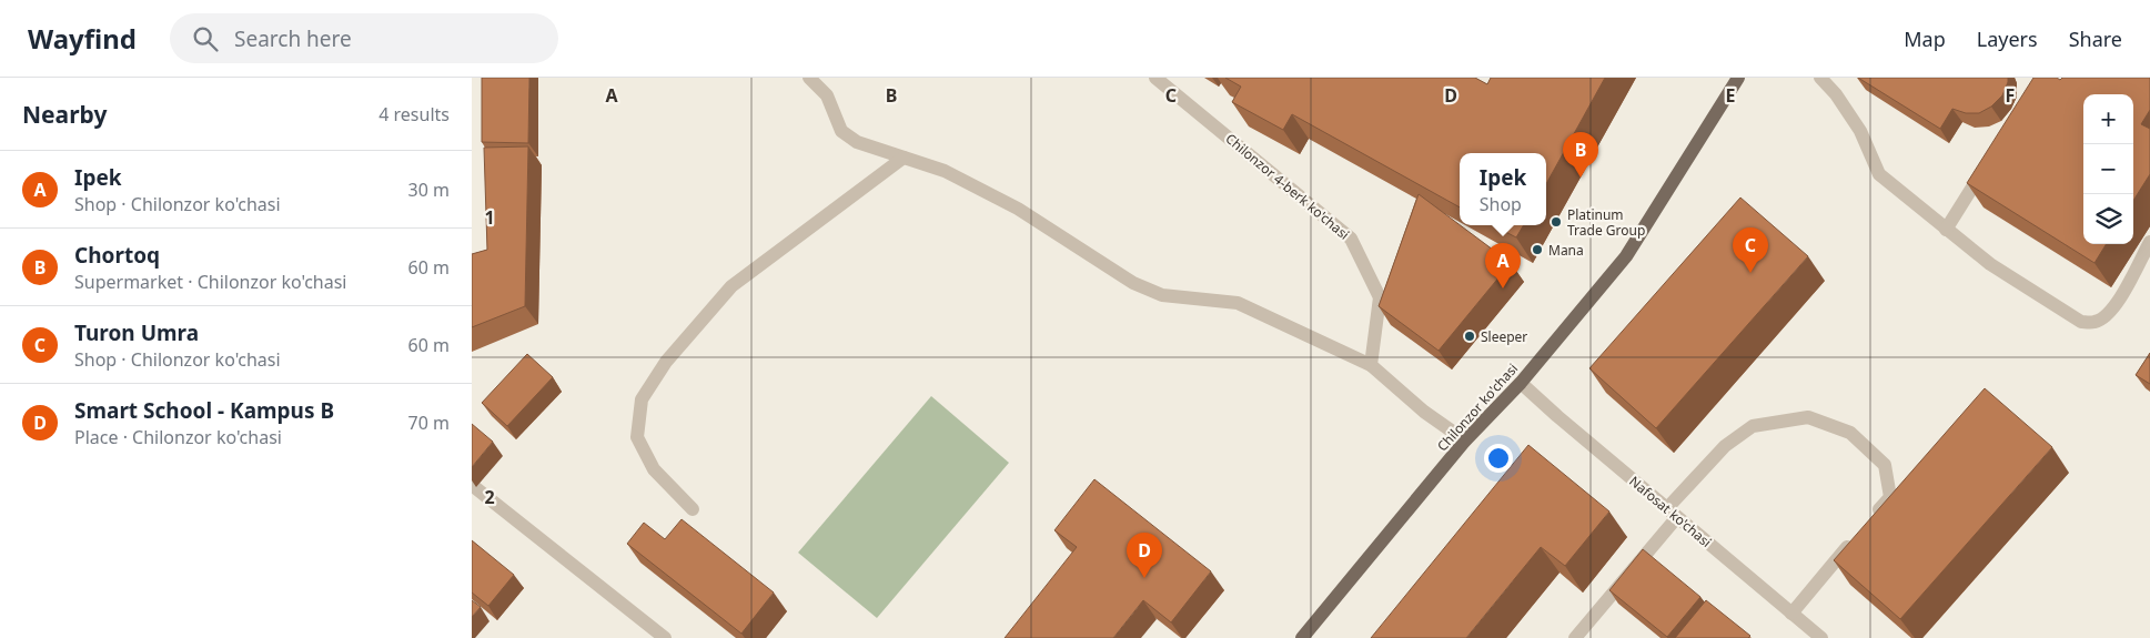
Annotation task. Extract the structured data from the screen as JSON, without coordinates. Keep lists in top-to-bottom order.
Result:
{
  "streets": {
    "main road": ["Chilonzor ko'chasi"],
    "street": ["Chilonzor 4-berk ko'chasi", "Nafosat ko'chasi"]
  },
  "crossings": [
    ["Chilonzor ko'chasi", "Nafosat ko'chasi"]
  ],
  "places": ["Platinum Trade Group", "Mana", "Sleeper"],
  "page": {
    "header": "Wayfind",
    "search": "Search here",
    "nav": ["Map", "Layers", "Share"],
    "heading": ["Nearby", "4 results"],
    "map_buttons": ["+", "−"],
    "pins": [
      "B",
      "C",
      "A",
      "D"
    ],
    "list": [
      {
        "mark": "A",
        "name": "Ipek",
        "note": "Shop · Chilonzor ko'chasi",
        "value": "30 m"
      },
      {
        "mark": "B",
        "name": "Chortoq",
        "note": "Supermarket · Chilonzor ko'chasi",
        "value": "60 m"
      },
      {
        "mark": "C",
        "name": "Turon Umra",
        "note": "Shop · Chilonzor ko'chasi",
        "value": "60 m"
      },
      {
        "mark": "D",
        "name": "Smart School - Kampus B",
        "note": "Place · Chilonzor ko'chasi",
        "value": "70 m"
      }
    ],
    "popup": ["Ipek", "Shop"]
  },
  "grid": {
    "columns": [
      "A",
      "B",
      "C",
      "D",
      "E",
      "F"
    ],
    "rows": ["1", "2"]
  }
}
